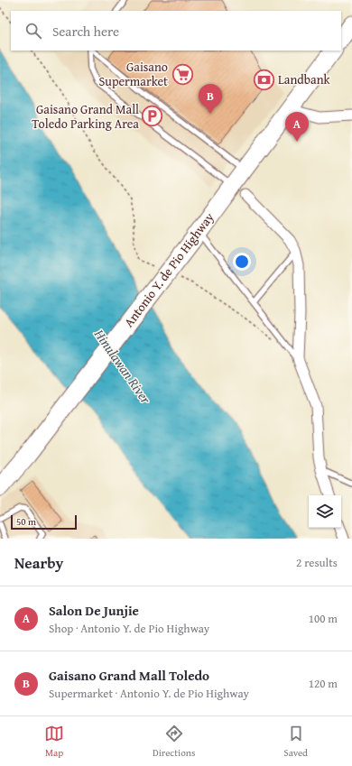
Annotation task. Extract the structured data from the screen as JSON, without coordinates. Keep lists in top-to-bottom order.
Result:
{
  "streets": {
    "highway": ["Antonio Y. de Pio Highway"]
  },
  "water": ["Hinulawan River"],
  "places": {
    "supermarket": ["Gaisano Supermarket"],
    "bank": ["Landbank"],
    "parking": ["Gaisano Grand Mall Toledo Parking Area"]
  },
  "scale_bar": "50 m",
  "page": {
    "search": "Search here",
    "pins": ["B", "A"],
    "scale": "50 m",
    "heading": ["Nearby", "2 results"],
    "list": [
      {
        "mark": "A",
        "name": "Salon De Junjie",
        "note": "Shop · Antonio Y. de Pio Highway",
        "value": "100 m"
      },
      {
        "mark": "B",
        "name": "Gaisano Grand Mall Toledo",
        "note": "Supermarket · Antonio Y. de Pio Highway",
        "value": "120 m"
      }
    ],
    "nav": ["Map", "Directions", "Saved"]
  }
}
